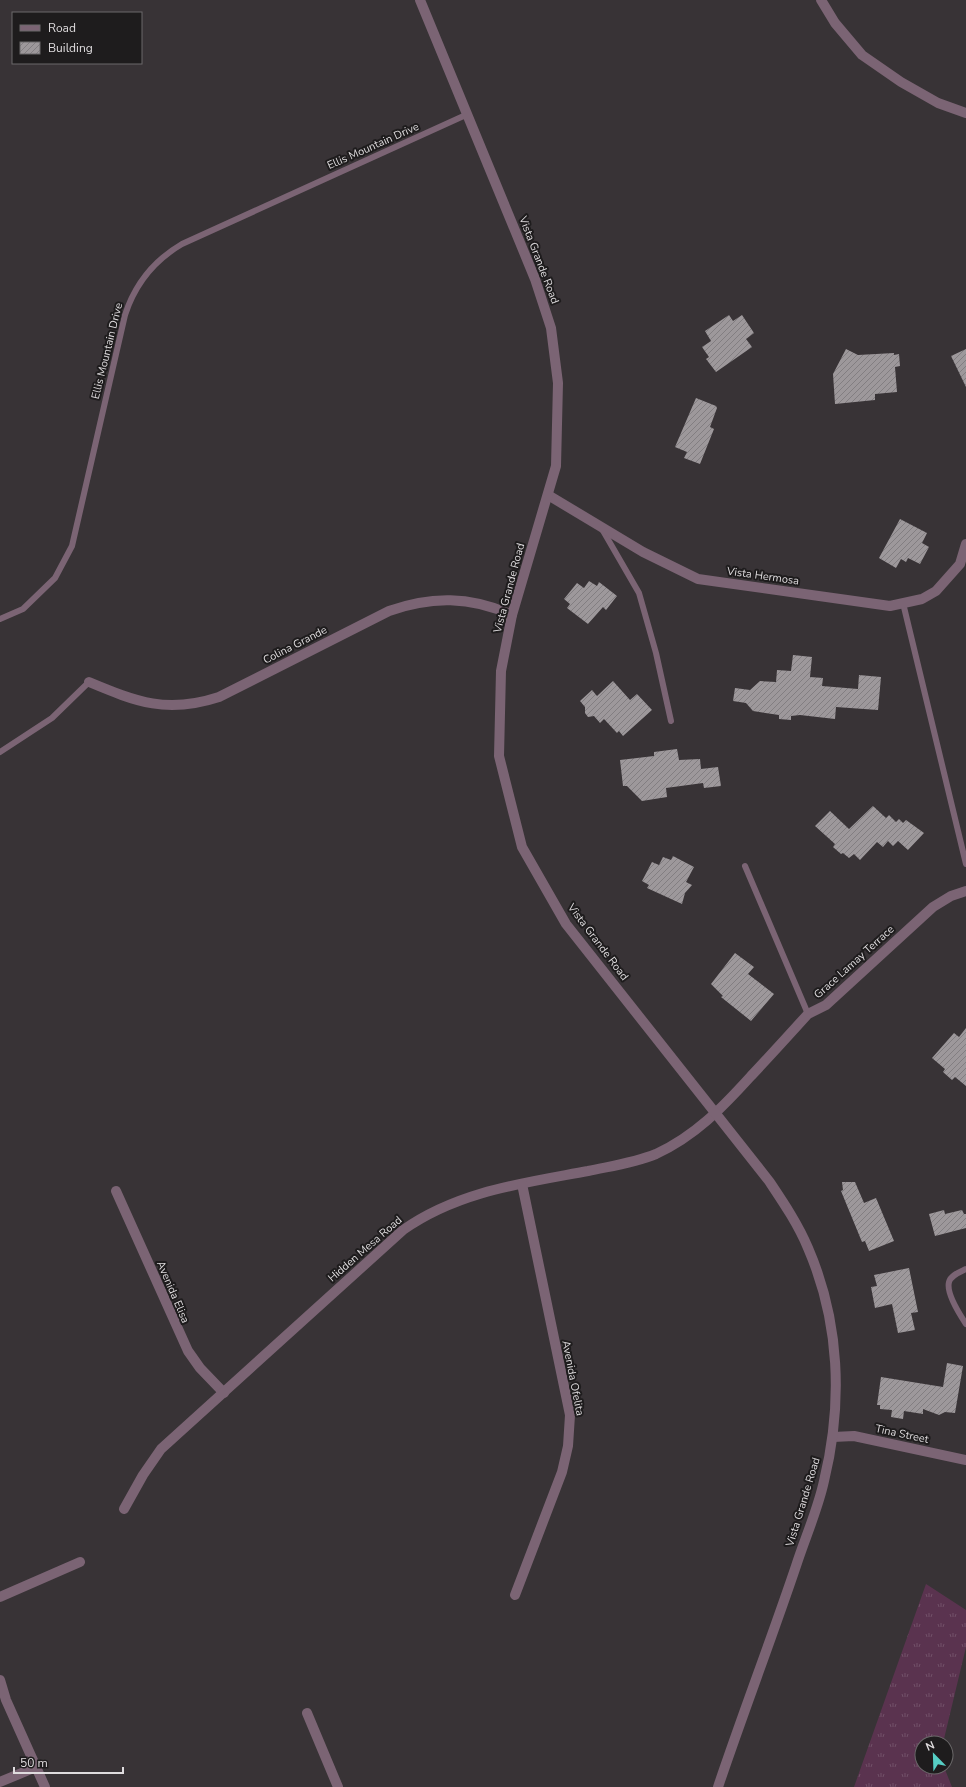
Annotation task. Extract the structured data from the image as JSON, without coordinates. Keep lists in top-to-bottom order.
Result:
{
  "streets": {
    "street": [
      "Vista Grande Road",
      "Vista Hermosa",
      "Colina Grande",
      "Grace Lamay Terrace",
      "Hidden Mesa Road",
      "Avenida Elisa",
      "Avenida Ofelita",
      "Tina Street"
    ],
    "lane": ["Ellis Mountain Drive"]
  },
  "crossings": [
    ["Ellis Mountain Drive", "Vista Grande Road"],
    ["Vista Grande Road", "Vista Hermosa"],
    ["Vista Grande Road", "Colina Grande"],
    ["Vista Grande Road", "Grace Lamay Terrace"],
    ["Vista Grande Road", "Hidden Mesa Road"],
    ["Vista Grande Road", "Tina Street"],
    ["Grace Lamay Terrace", "Hidden Mesa Road"],
    ["Hidden Mesa Road", "Avenida Elisa"],
    ["Hidden Mesa Road", "Avenida Ofelita"]
  ],
  "legend": ["Road", "Building"],
  "scale_bar": "50 m",
  "north": "top left"
}
